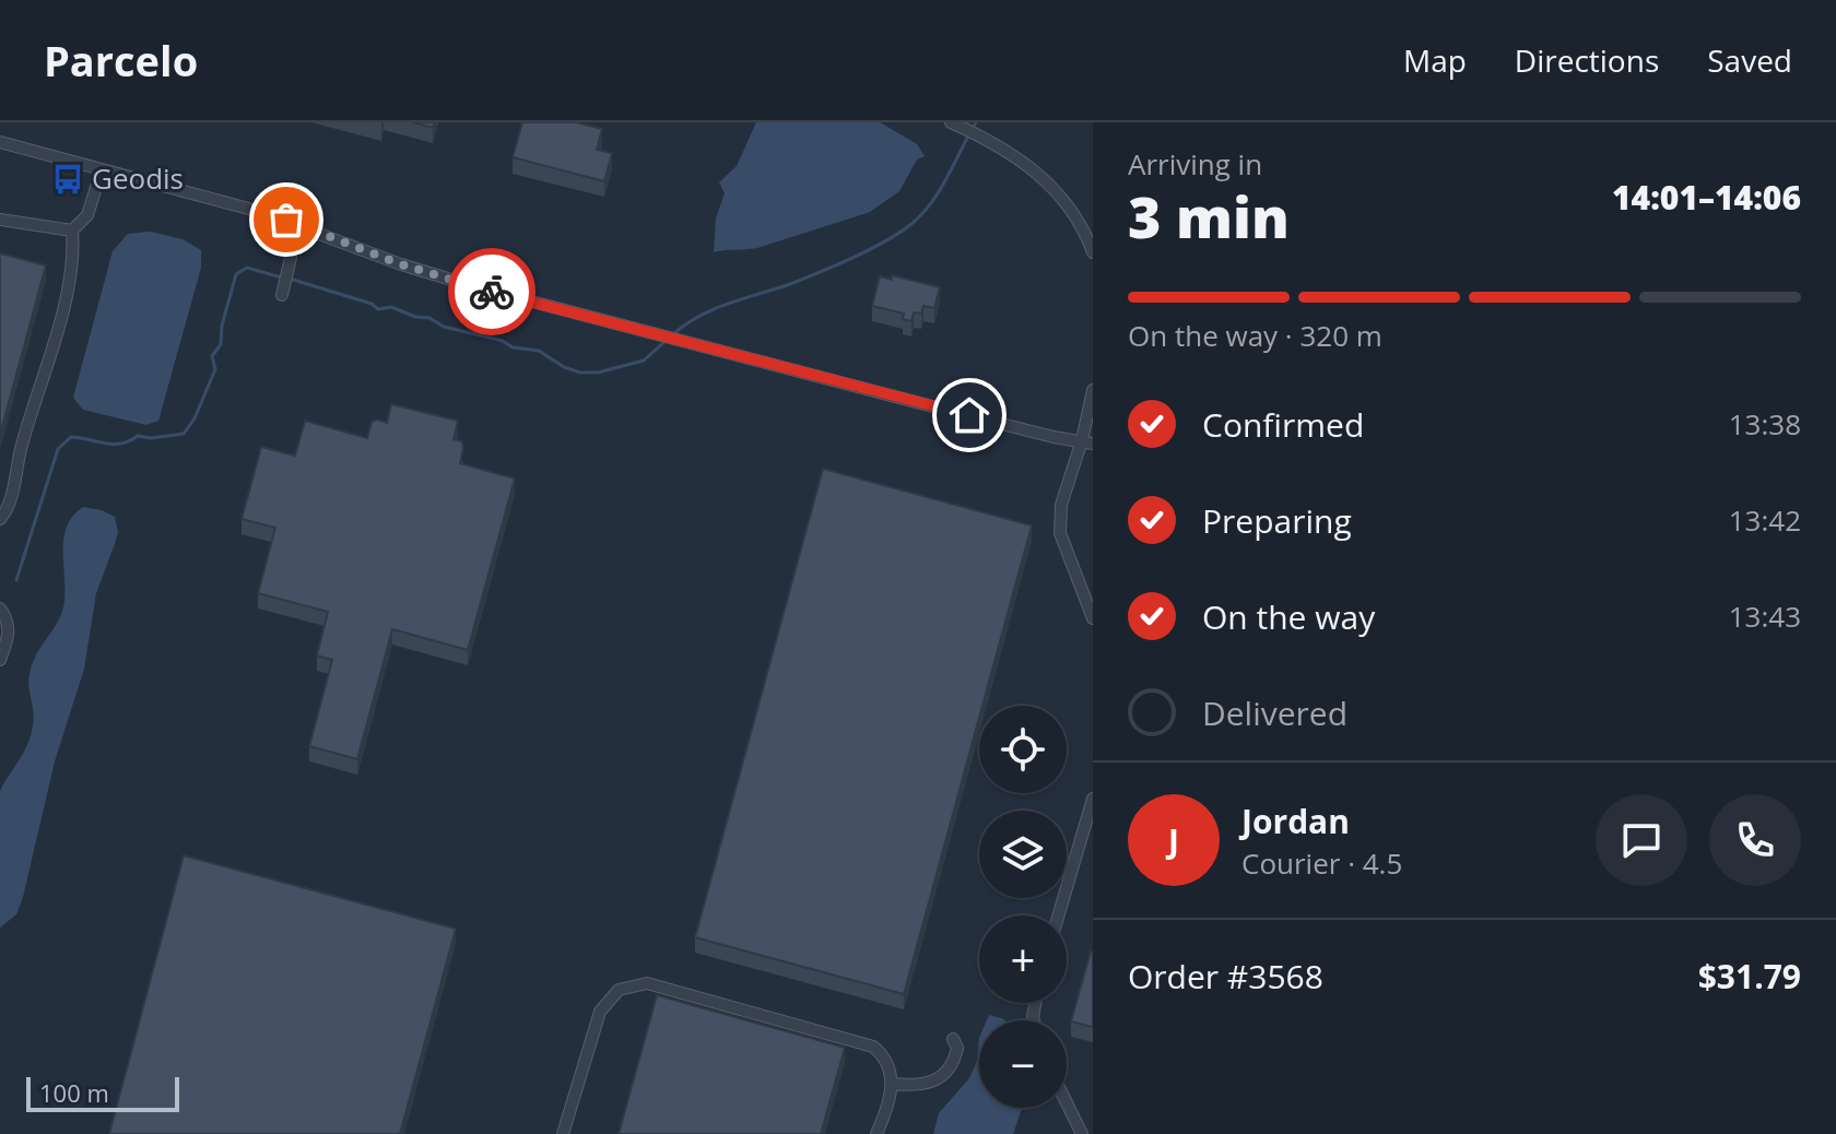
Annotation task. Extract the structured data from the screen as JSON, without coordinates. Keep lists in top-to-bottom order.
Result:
{
  "places": {
    "bus stop": ["Geodis"]
  },
  "scale_bar": "100 m",
  "page": {
    "header": "Parcelo",
    "nav": ["Map", "Directions", "Saved"],
    "heading": ["3 min", "Arriving in", "14:01–14:06"],
    "panel": [
      "Jordan",
      "Courier · 4.5",
      "Order #3568",
      "$31.79"
    ],
    "bar": "On the way · 320 m",
    "list": [
      ["Confirmed", "13:38"],
      ["Preparing", "13:42"],
      ["On the way", "13:43"],
      "Delivered"
    ],
    "map_buttons": ["+", "−"],
    "round": "J",
    "scale": "100 m"
  }
}
